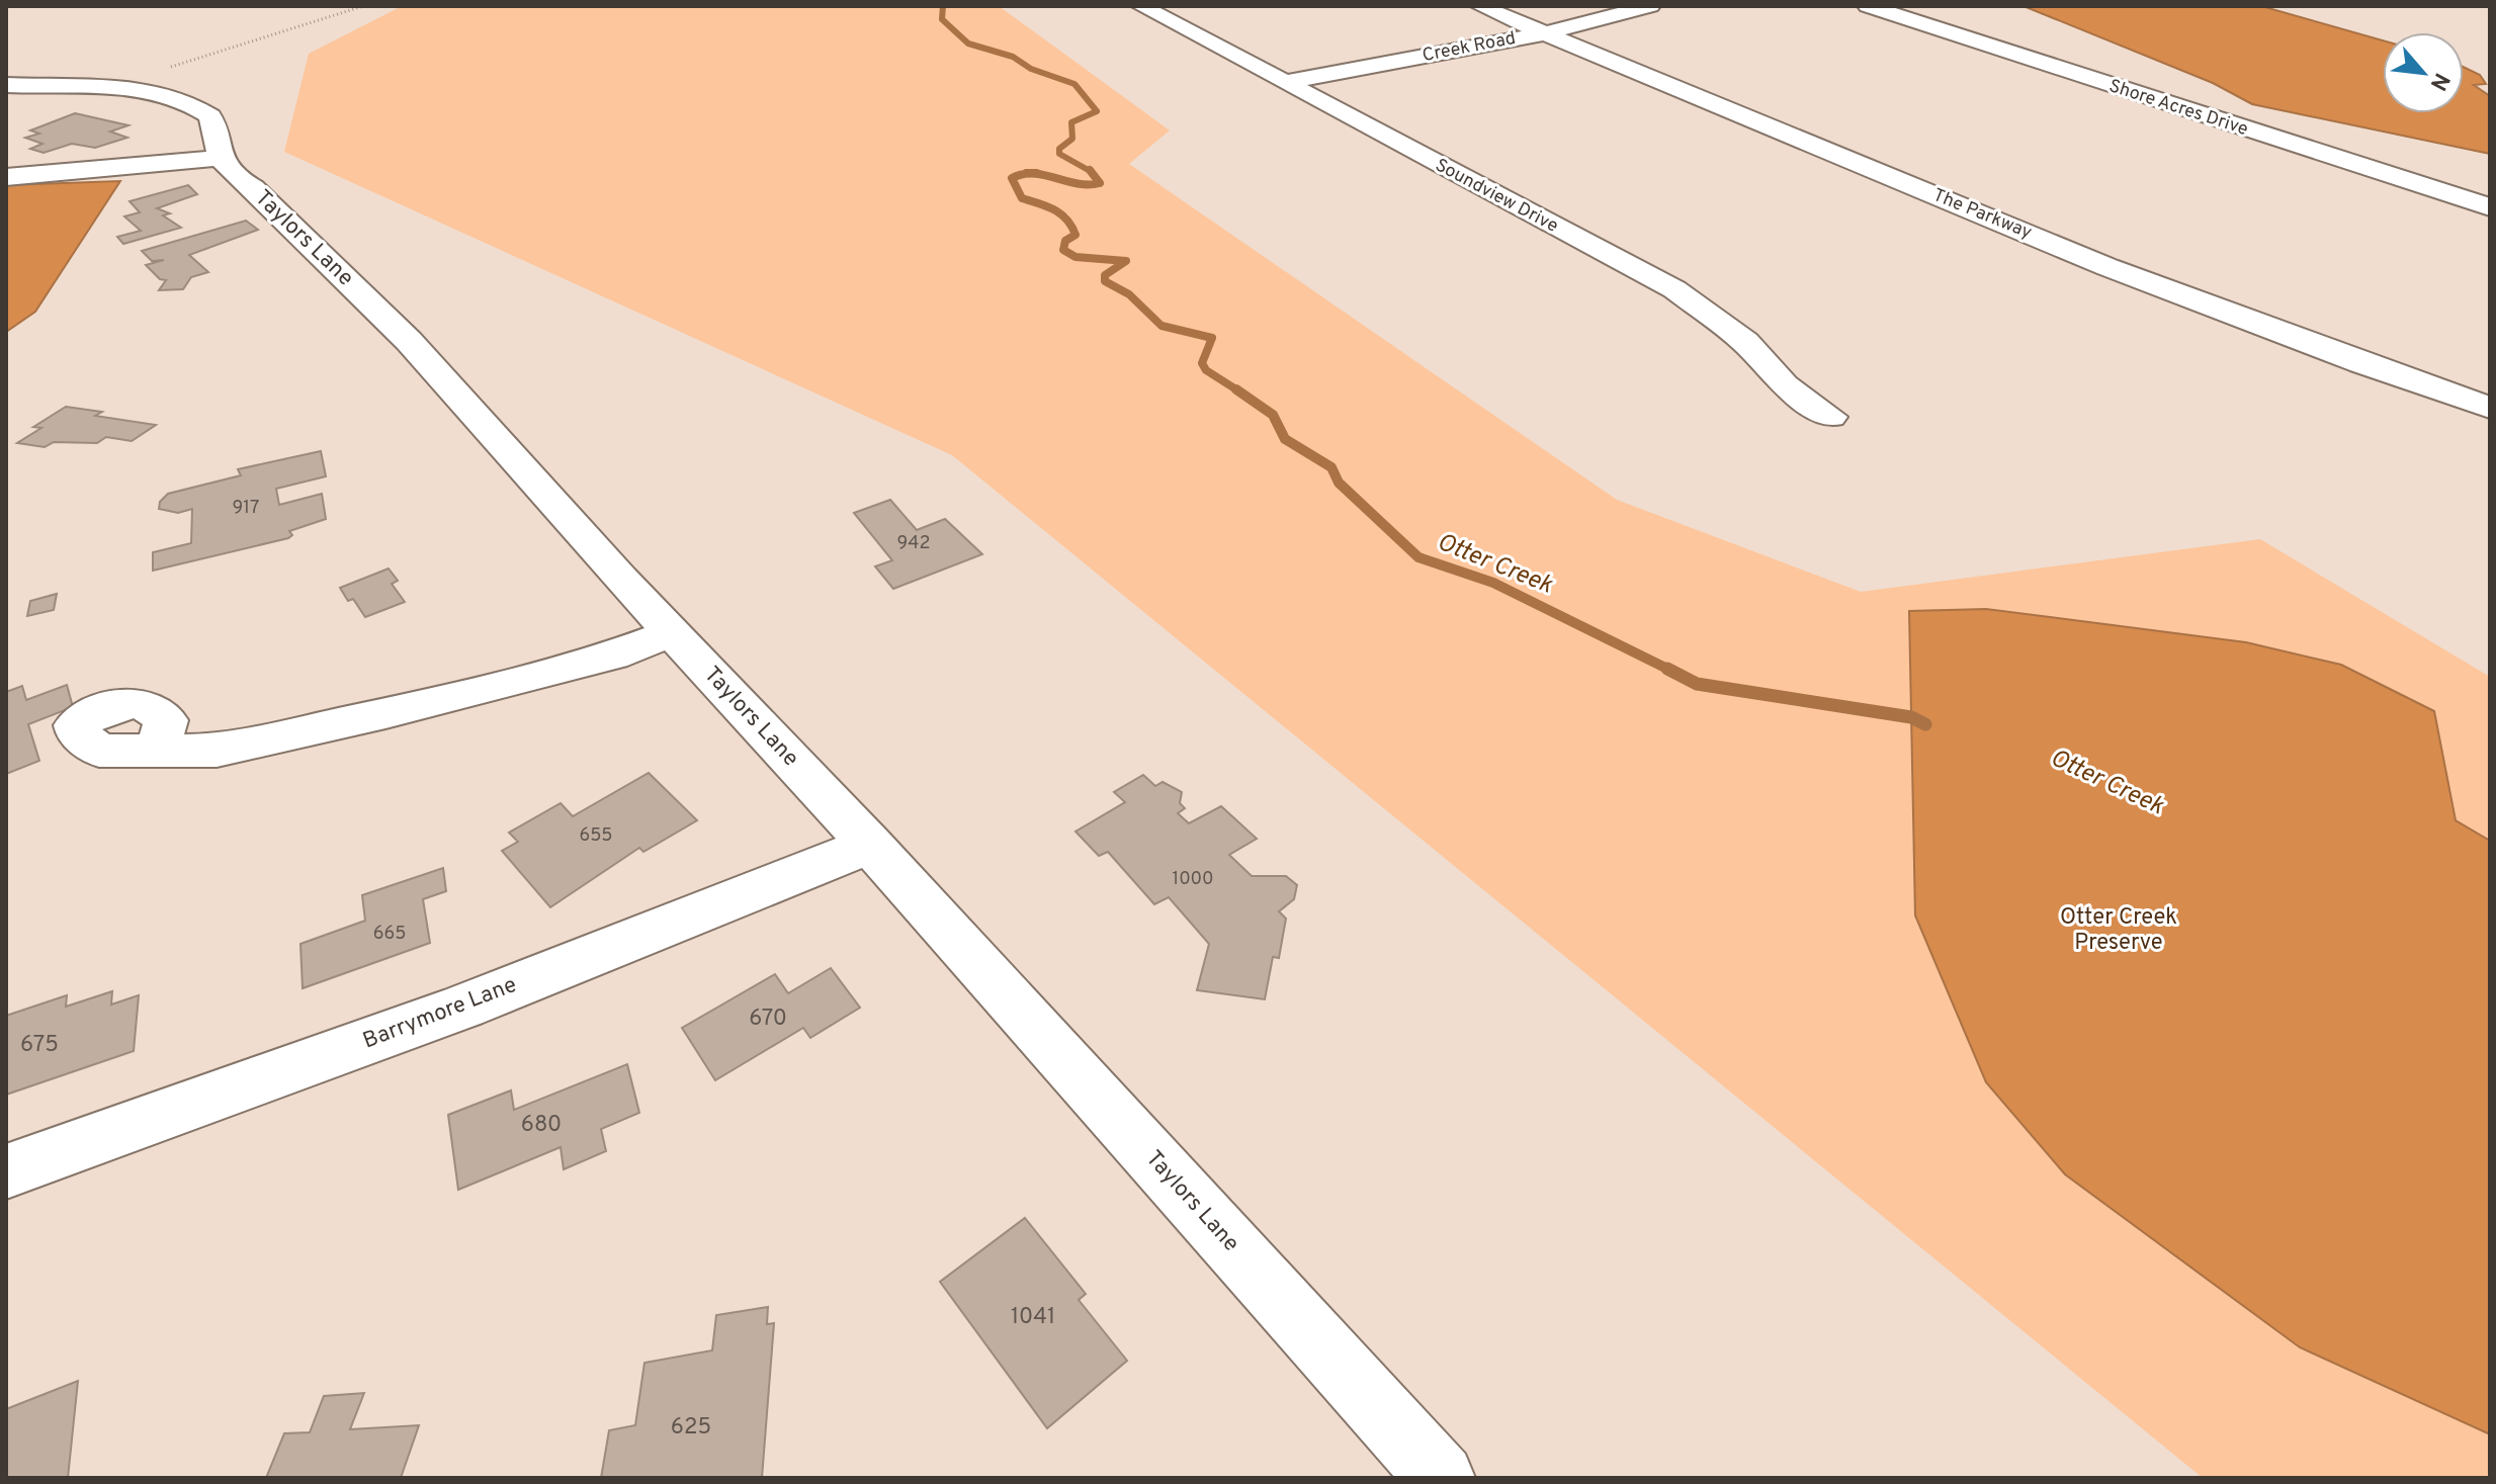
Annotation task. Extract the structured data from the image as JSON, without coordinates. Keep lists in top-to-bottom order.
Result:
{
  "streets": {
    "street": [
      "Creek Road",
      "Shore Acres Drive",
      "Soundview Drive",
      "The Parkway",
      "Taylors Lane",
      "Barrymore Lane"
    ]
  },
  "crossings": [
    ["Creek Road", "Soundview Drive"],
    ["Creek Road", "The Parkway"],
    ["Taylors Lane", "Barrymore Lane"]
  ],
  "water": ["Otter Creek"],
  "parks": ["Otter Creek Preserve"],
  "house_numbers": [
    "917",
    "942",
    "655",
    "1000",
    "665",
    "670",
    "675",
    "680",
    "1041",
    "625"
  ],
  "north": "bottom right"
}
